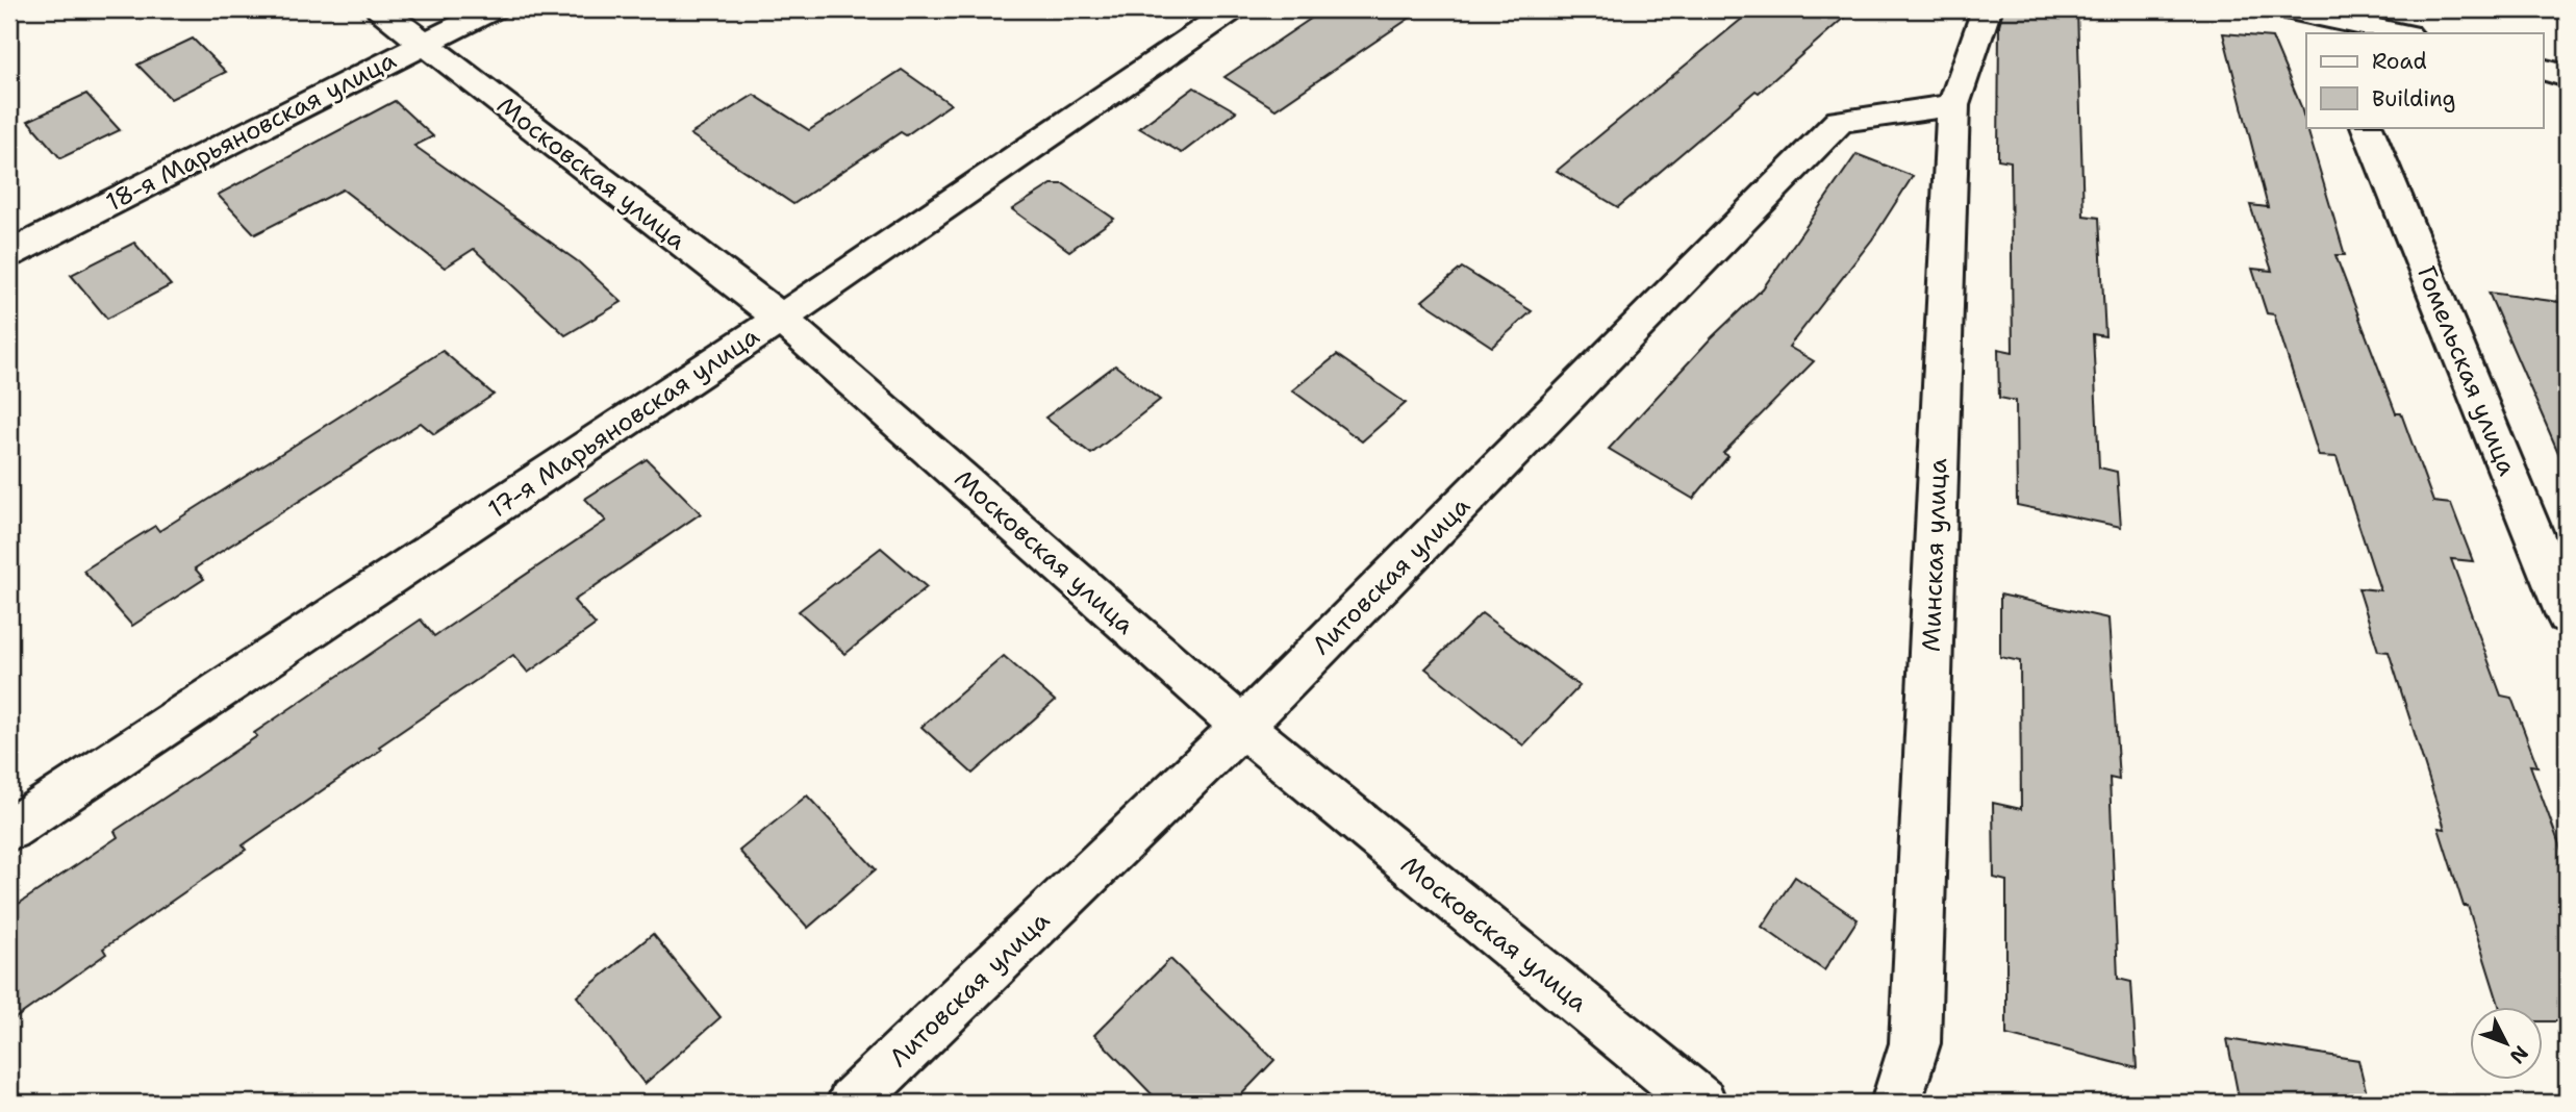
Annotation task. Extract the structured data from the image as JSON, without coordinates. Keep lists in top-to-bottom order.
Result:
{
  "streets": {
    "street": [
      "18-я Марьяновская улица",
      "Московская улица",
      "Гомельская улица",
      "17-я Марьяновская улица",
      "Минская улица",
      "Литовская улица"
    ]
  },
  "crossings": [
    ["18-я Марьяновская улица", "Московская улица"],
    ["Московская улица", "17-я Марьяновская улица"],
    ["Московская улица", "Литовская улица"],
    ["Минская улица", "Литовская улица"]
  ],
  "legend": ["Road", "Building"],
  "north": "bottom right"
}
